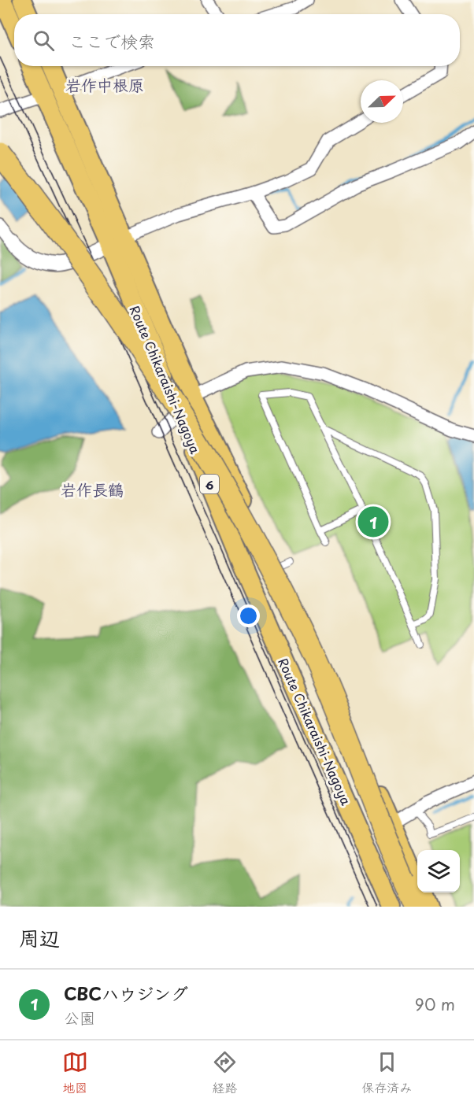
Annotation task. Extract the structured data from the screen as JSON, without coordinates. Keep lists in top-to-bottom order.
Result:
{
  "streets": {
    "main road": ["Route Chikaraishi-Nagoya", "6"]
  },
  "districts": ["岩作中根原", "岩作長鶴"],
  "north": "top right",
  "page": {
    "search": "ここで検索",
    "pins": "1",
    "heading": "周辺",
    "list": [
      {
        "mark": "1",
        "name": "CBCハウジング",
        "note": "公園",
        "value": "90 m"
      }
    ],
    "nav": ["地図", "経路", "保存済み"]
  }
}
